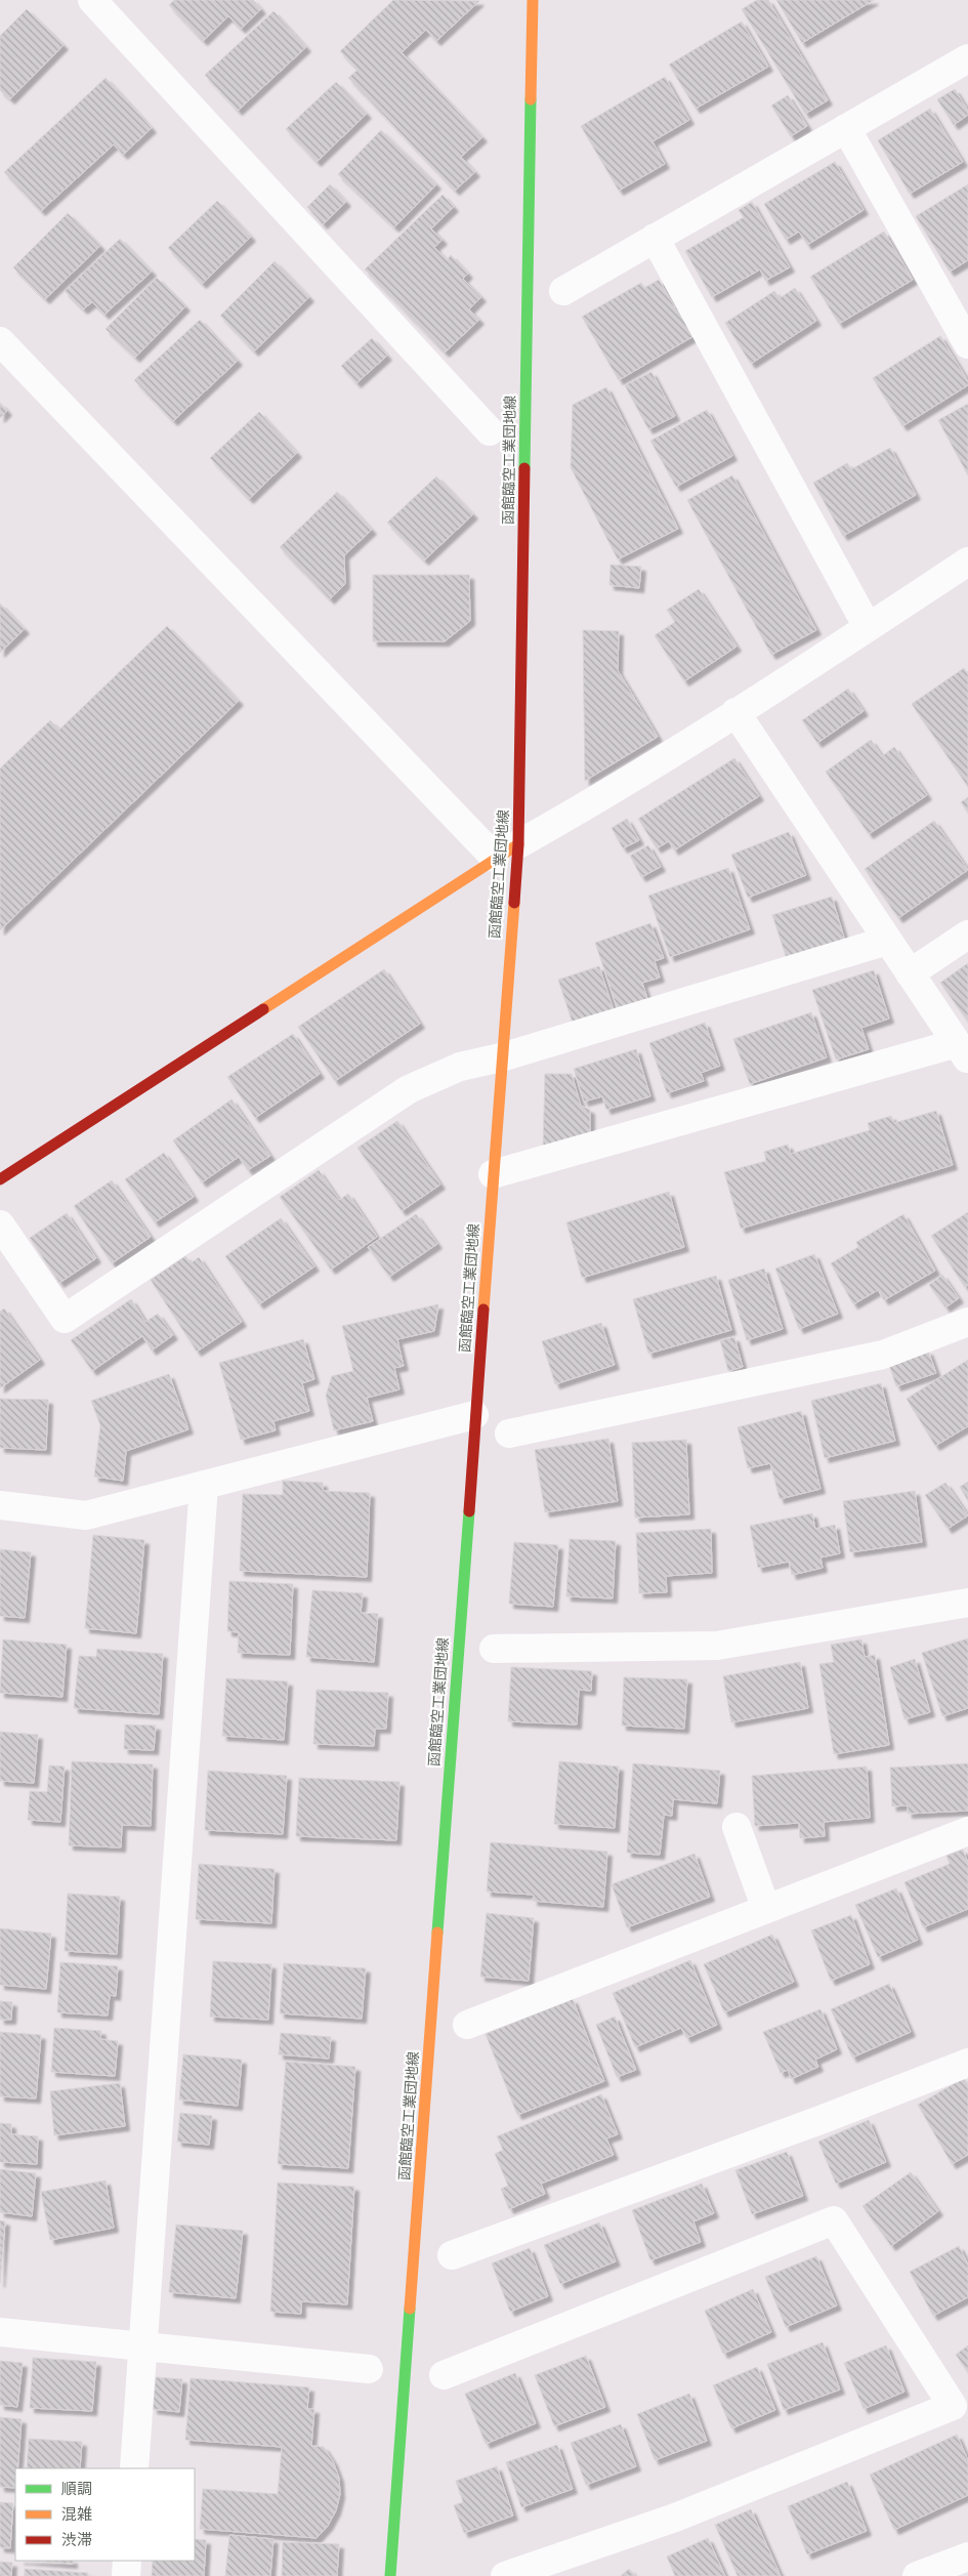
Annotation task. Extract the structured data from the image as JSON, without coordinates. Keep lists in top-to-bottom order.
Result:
{
  "streets": {
    "main road": ["函館臨空工業団地線"]
  },
  "legend": ["順調", "混雑", "渋滞"]
}
